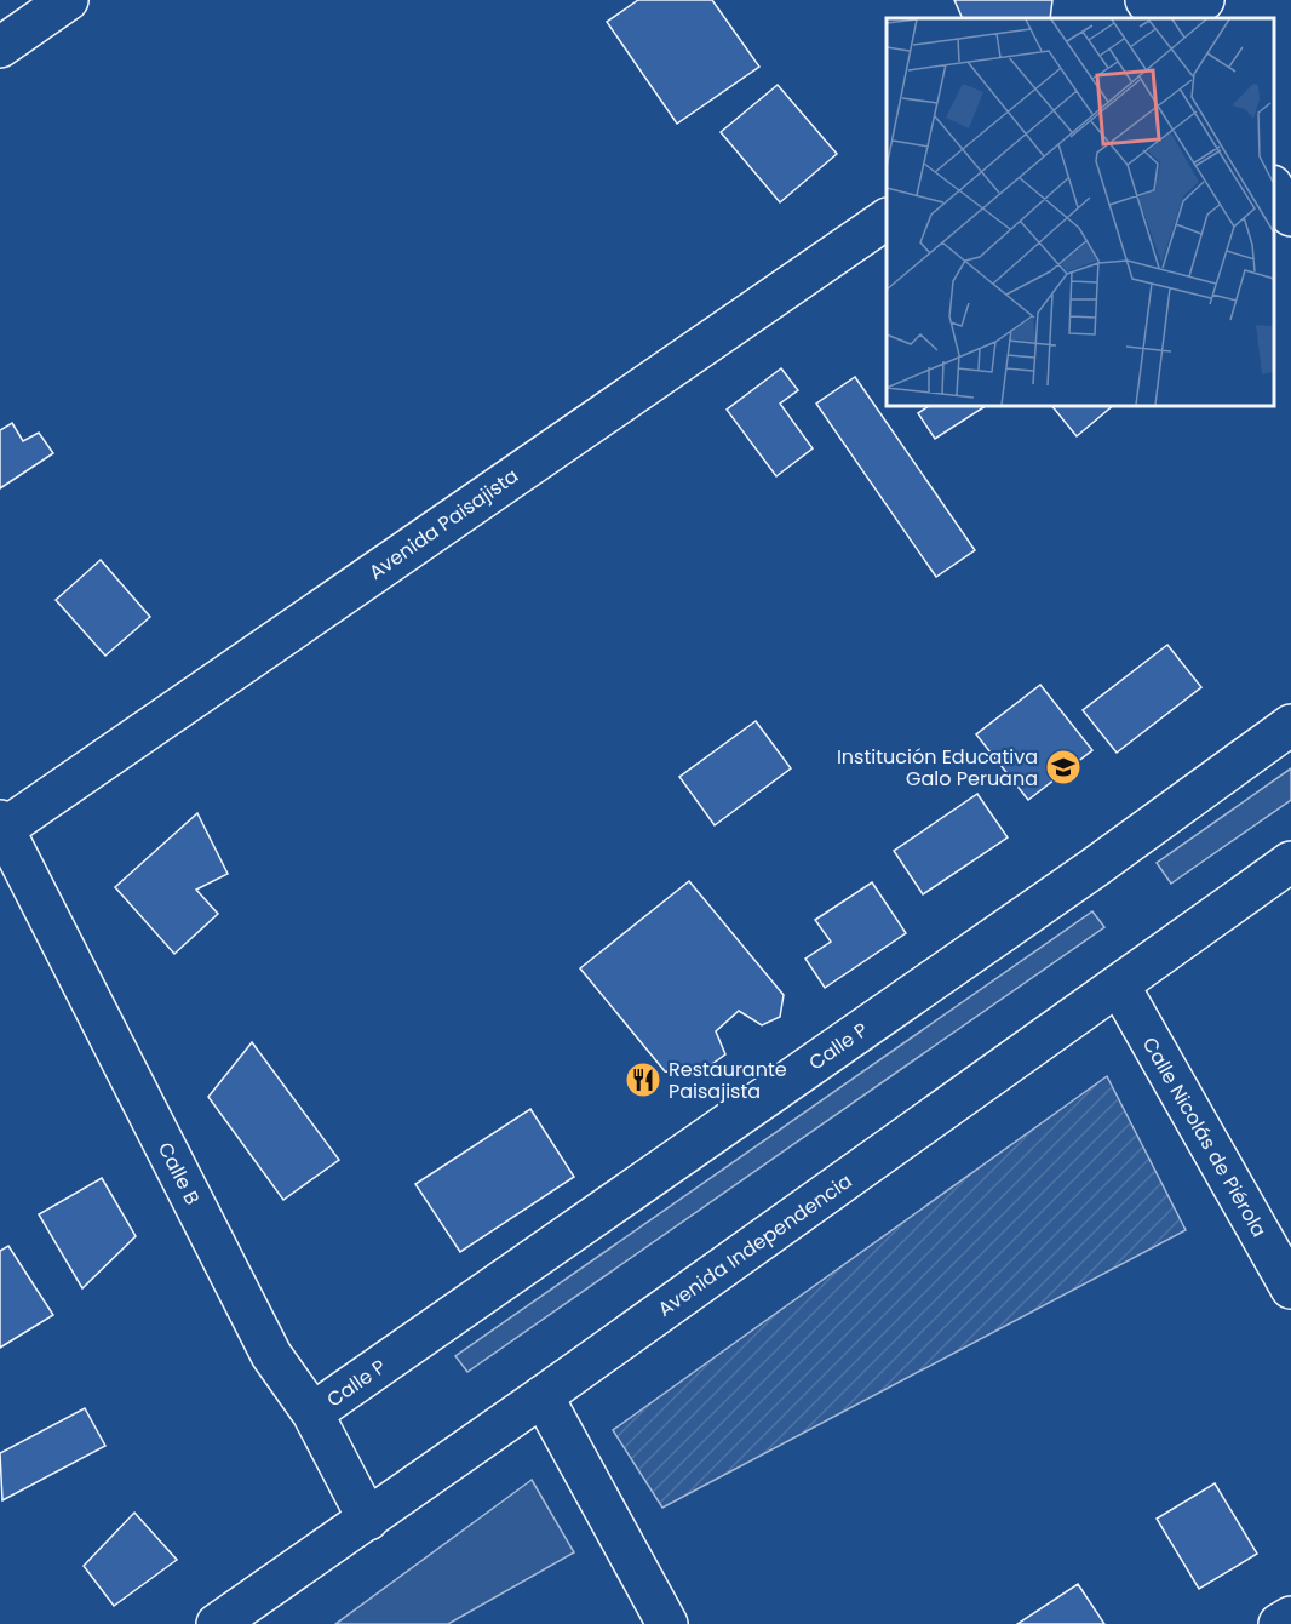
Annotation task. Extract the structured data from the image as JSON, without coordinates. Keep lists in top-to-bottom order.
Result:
{
  "streets": {
    "street": [
      "Avenida Paisajista",
      "Calle P",
      "Calle Nicolás de Piérola",
      "Calle B",
      "Avenida Independencia"
    ]
  },
  "crossings": [
    ["Avenida Paisajista", "Calle B"],
    ["Calle P", "Calle B"],
    ["Calle Nicolás de Piérola", "Avenida Independencia"],
    ["Calle B", "Avenida Independencia"]
  ],
  "places": {
    "school or university": ["Institución Educativa Galo Peruana"],
    "restaurant": ["Restaurante Paisajista"]
  }
}
